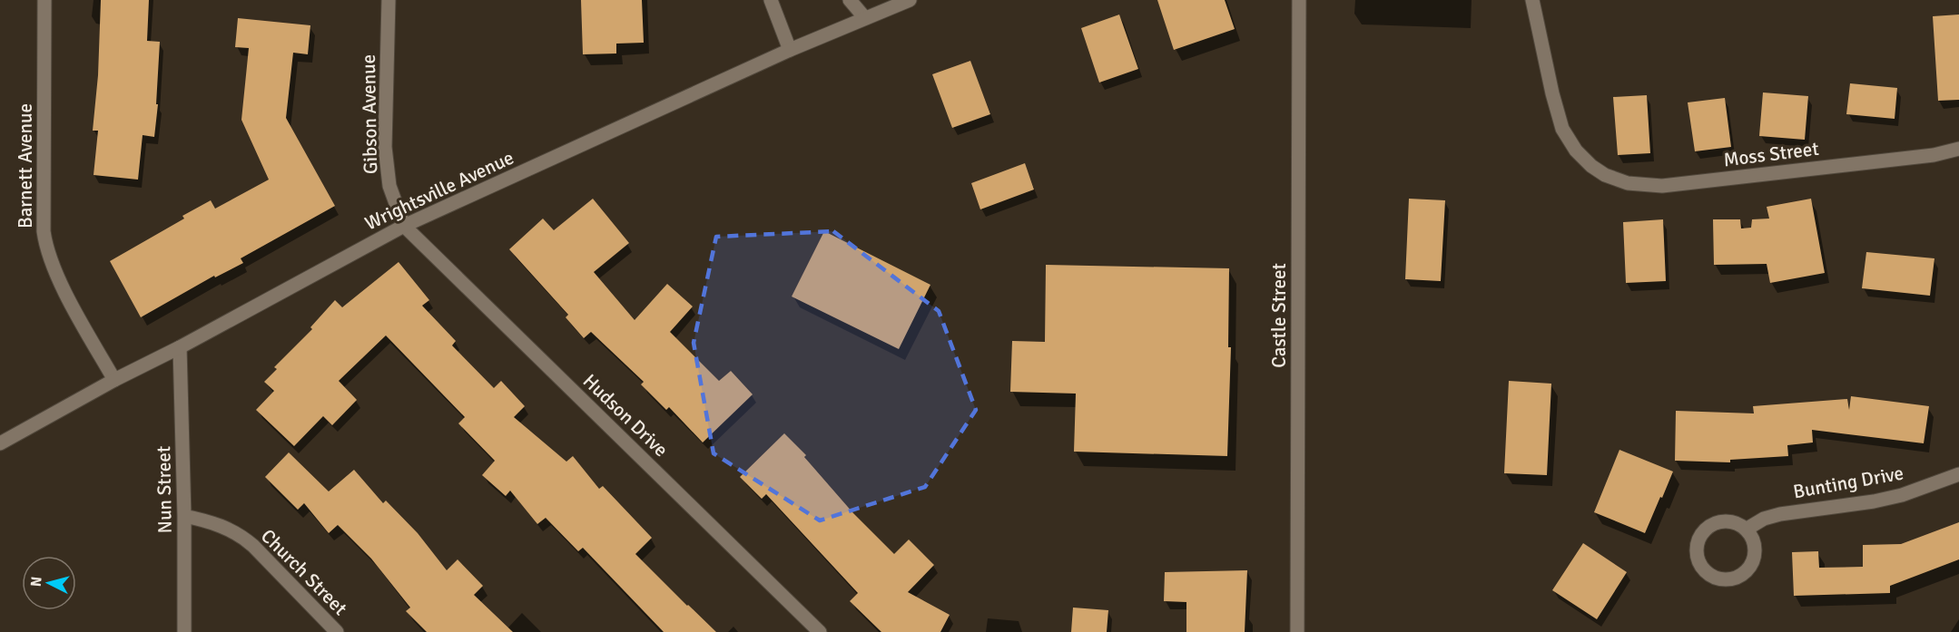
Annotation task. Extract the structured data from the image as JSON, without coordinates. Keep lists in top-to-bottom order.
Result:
{
  "streets": {
    "street": [
      "Gibson Avenue",
      "Moss Street",
      "Barnett Avenue",
      "Wrightsville Avenue",
      "Castle Street",
      "Hudson Drive",
      "Bunting Drive",
      "Nun Street",
      "Church Street"
    ]
  },
  "crossings": [
    ["Gibson Avenue", "Wrightsville Avenue"],
    ["Gibson Avenue", "Hudson Drive"],
    ["Barnett Avenue", "Wrightsville Avenue"],
    ["Wrightsville Avenue", "Hudson Drive"],
    ["Wrightsville Avenue", "Nun Street"],
    ["Nun Street", "Church Street"]
  ],
  "north": "left"
}
